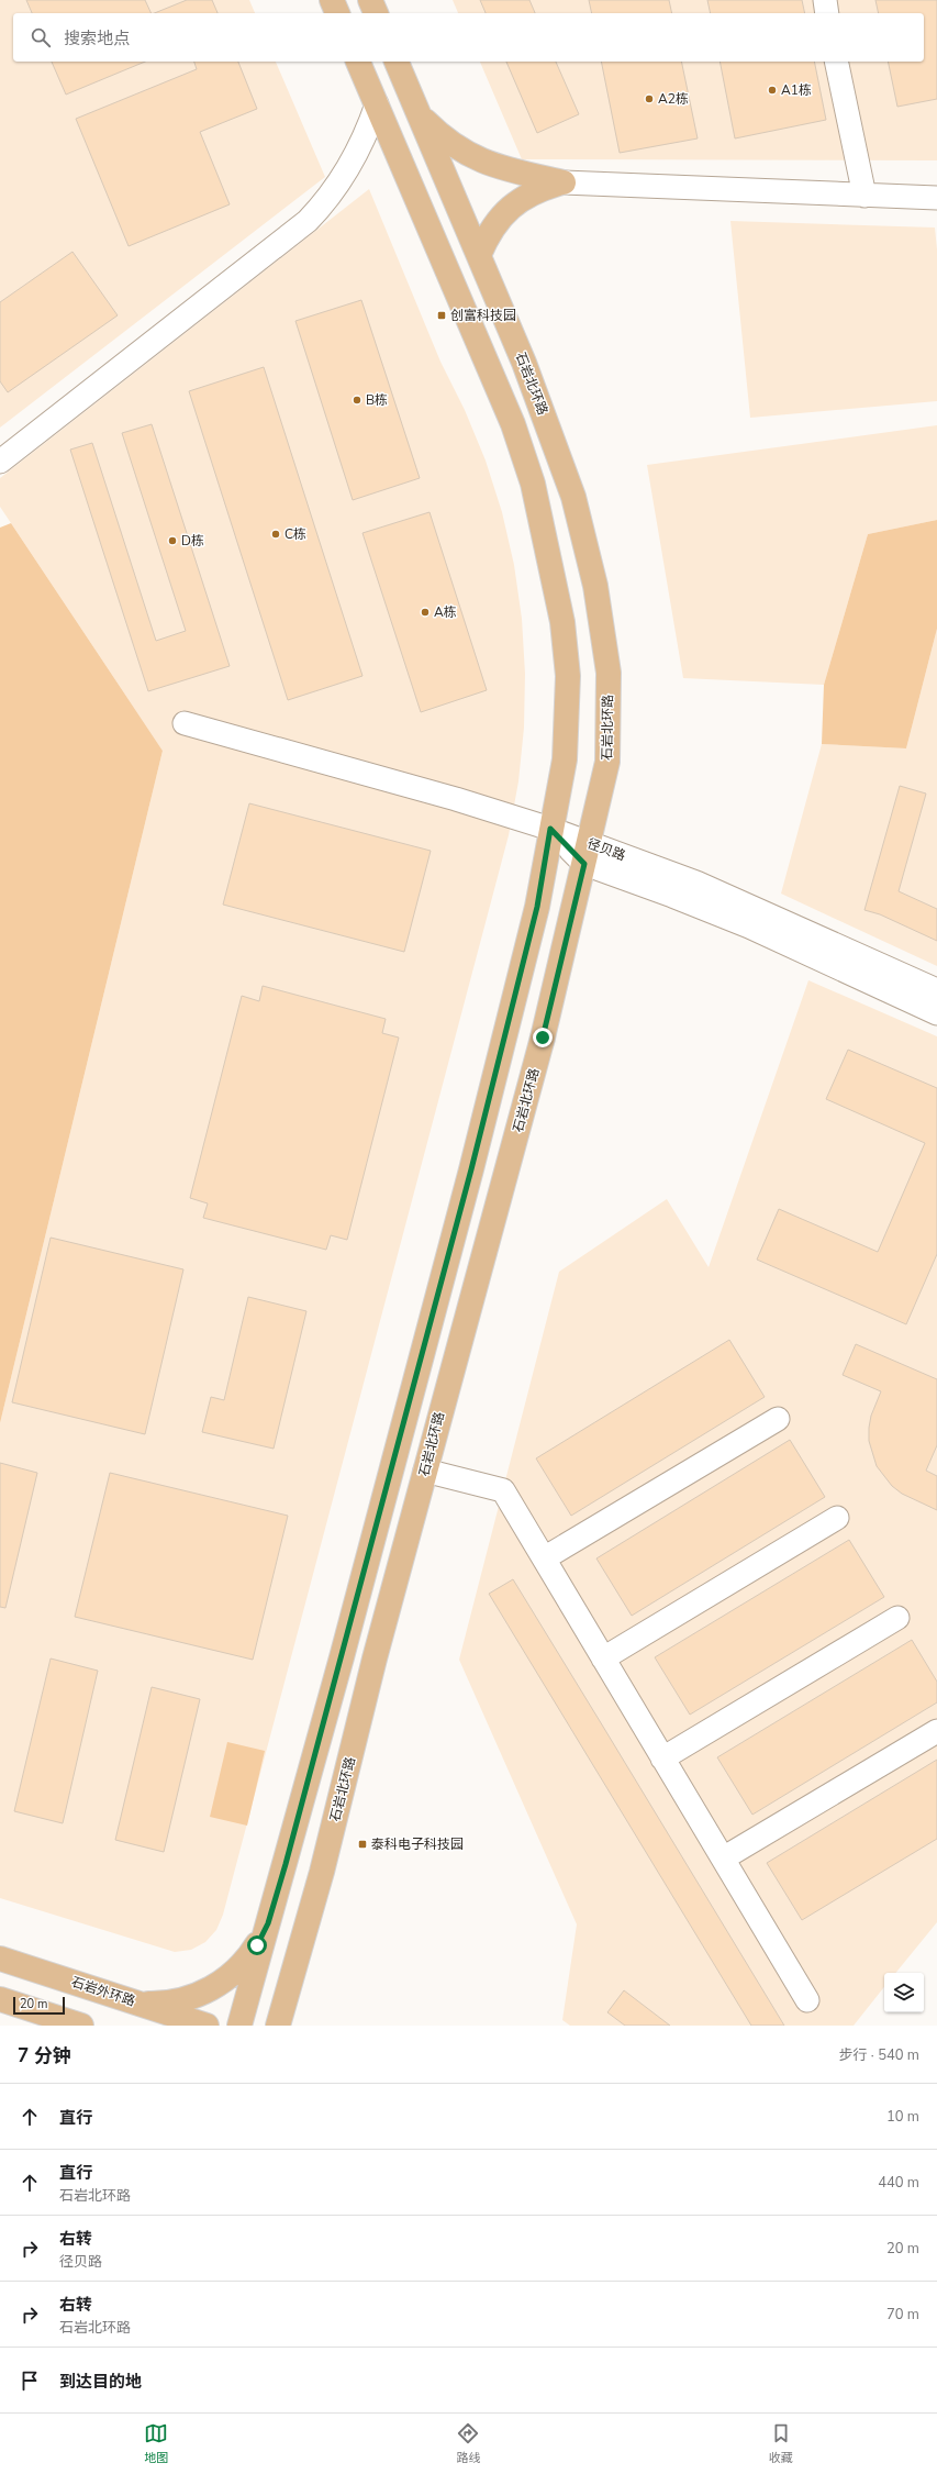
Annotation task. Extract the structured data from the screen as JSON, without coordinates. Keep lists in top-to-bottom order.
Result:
{
  "streets": {
    "main road": ["石岩北环路", "石岩外环路"],
    "street": ["径贝路"]
  },
  "crossings": [
    ["石岩北环路", "径贝路"]
  ],
  "places": {
    "other": [
      "A1栋",
      "A2栋",
      "B栋",
      "C栋",
      "D栋",
      "A栋"
    ],
    "transit": ["创富科技园", "泰科电子科技园"]
  },
  "scale_bar": "20 m",
  "page": {
    "search": "搜索地点",
    "scale": "20 m",
    "heading": ["7 分钟", "步行 · 540 m"],
    "list": [
      ["直行", "10 m"],
      ["直行", "石岩北环路", "440 m"],
      ["右转", "径贝路", "20 m"],
      ["右转", "石岩北环路", "70 m"],
      "到达目的地"
    ],
    "nav": ["地图", "路线", "收藏"]
  }
}
